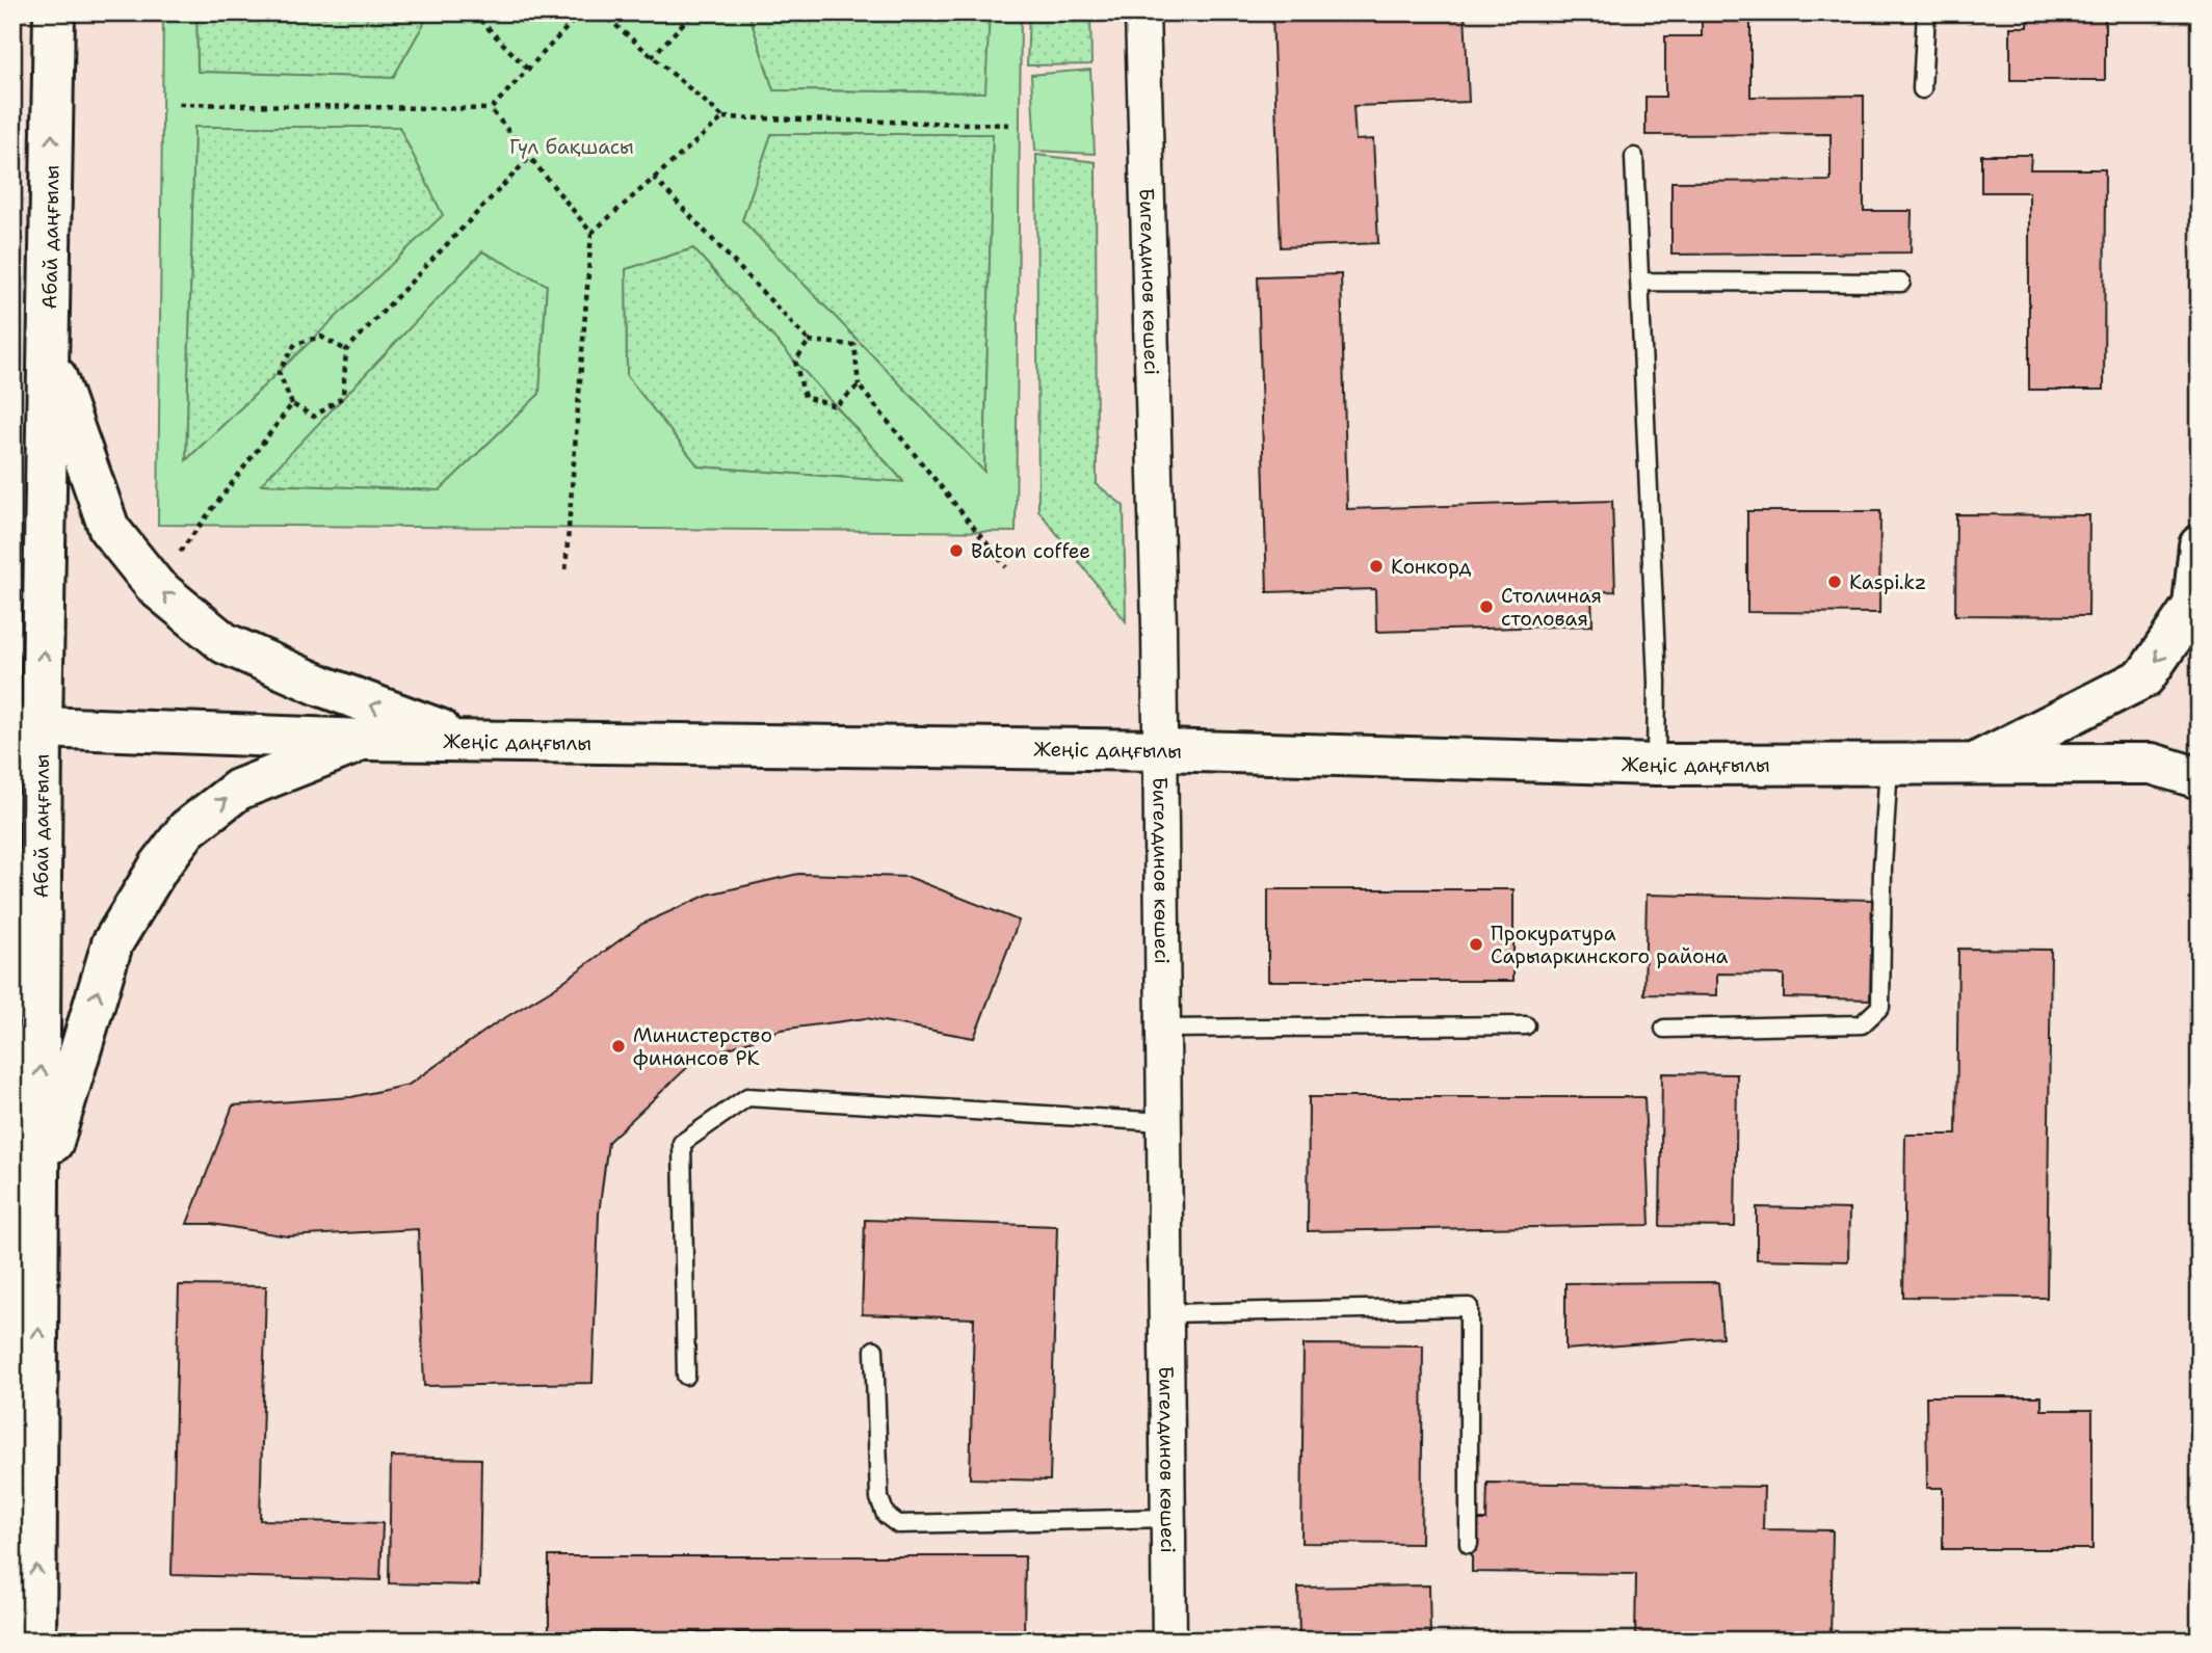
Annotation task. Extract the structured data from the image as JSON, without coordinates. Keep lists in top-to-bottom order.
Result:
{
  "streets": {
    "main road": ["Абай даңғылы", "Жеңіс даңғылы"],
    "street": ["Бигелдинов көшесі"]
  },
  "crossings": [
    ["Абай даңғылы", "Жеңіс даңғылы"],
    ["Бигелдинов көшесі", "Жеңіс даңғылы"]
  ],
  "one_way": ["Абай даңғылы"],
  "parks": ["Гүл бақшасы"],
  "places": [
    "Baton coffee",
    "Конкорд",
    "Kaspi.kz",
    "Столичная столовая",
    "Прокуратура Сарыаркинского района",
    "Министерство финансов РК"
  ]
}
